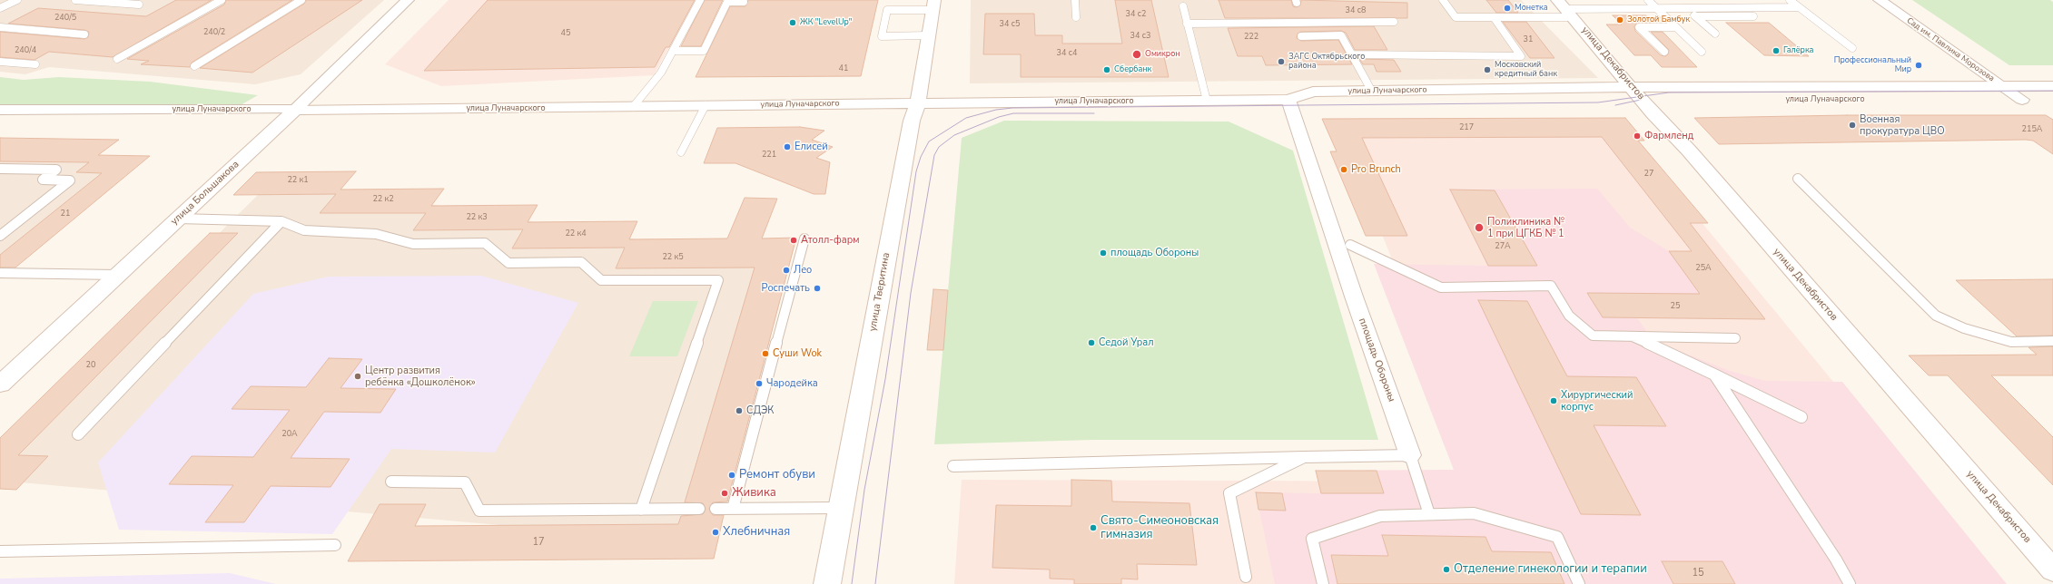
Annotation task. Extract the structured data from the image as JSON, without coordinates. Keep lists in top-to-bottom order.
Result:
{
  "streets": {
    "street": [
      "Сад им. Павлика Морозова",
      "улица Декабристов",
      "улица Луначарского",
      "улица Большакова",
      "улица Тверитина",
      "площадь Обороны"
    ]
  },
  "crossings": [
    ["Сад им. Павлика Морозова", "улица Луначарского"],
    ["улица Декабристов", "улица Луначарского"],
    ["улица Луначарского", "улица Большакова"],
    ["улица Луначарского", "улица Тверитина"],
    ["улица Луначарского", "площадь Обороны"]
  ],
  "places": [
    "Монетка",
    "Золотой Бамбук",
    "ЖК \"LevelUp\"",
    "Галёрка",
    "Омикрон",
    "ЗАГС Октябрьского района",
    "Профессиональный Мир",
    "Сбербанк",
    "Московский кредитный банк",
    "Военная прокуратура ЦВО",
    "Фармленд",
    "Елисей",
    "Pro Brunch",
    "Поликлиника № 1 при ЦГКБ № 1",
    "Атолл-фарм",
    "площадь Обороны",
    "Лео",
    "Роспечать",
    "Седой Урал",
    "Суши Wok",
    "Центр развития ребёнка «Дошколёнок»",
    "Чародейка",
    "Хирургический корпус",
    "СДЭК",
    "Ремонт обуви",
    "Живика",
    "Свято-Симеоновская гимназия",
    "Хлебничная",
    "Отделение гинекологии и терапии"
  ],
  "house_numbers": [
    "34 с8",
    "34 с2",
    "240/5",
    "34 с5",
    "240/2",
    "45",
    "34 с3",
    "222",
    "31",
    "240/4",
    "34 с4",
    "41",
    "217",
    "215А",
    "221",
    "27",
    "22 к1",
    "22 к2",
    "21",
    "22 к3",
    "22 к4",
    "27А",
    "22 к5",
    "25А",
    "25",
    "20",
    "20А",
    "17",
    "15"
  ]
}
